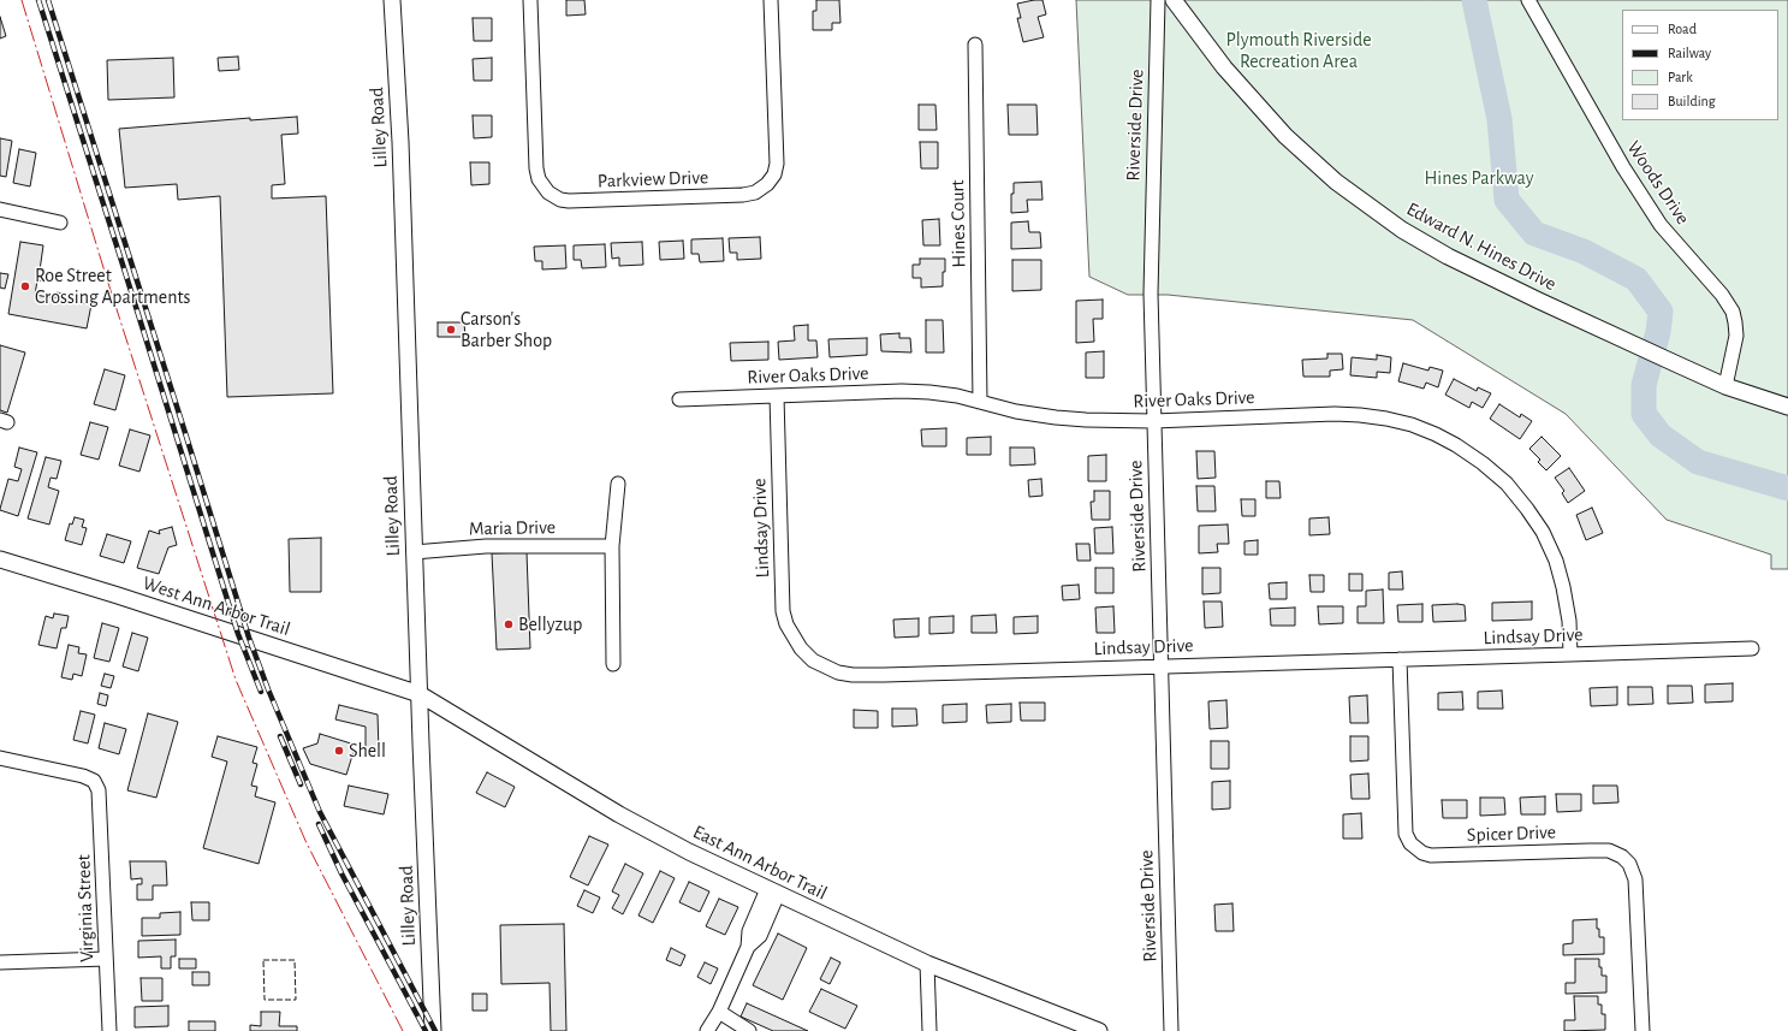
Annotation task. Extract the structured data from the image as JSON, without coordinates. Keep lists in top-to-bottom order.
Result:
{
  "streets": {
    "street": [
      "Riverside Drive",
      "Lilley Road",
      "Parkview Drive",
      "Woods Drive",
      "Hines Court",
      "Edward N. Hines Drive",
      "River Oaks Drive",
      "Maria Drive",
      "Lindsay Drive",
      "West Ann Arbor Trail",
      "Spicer Drive",
      "East Ann Arbor Trail",
      "Virginia Street"
    ]
  },
  "crossings": [
    ["Riverside Drive", "River Oaks Drive"],
    ["Riverside Drive", "Lindsay Drive"],
    ["Lilley Road", "Maria Drive"],
    ["Lilley Road", "West Ann Arbor Trail"],
    ["Lilley Road", "East Ann Arbor Trail"],
    ["Woods Drive", "Edward N. Hines Drive"],
    ["Hines Court", "River Oaks Drive"],
    ["River Oaks Drive", "Lindsay Drive"],
    ["Lindsay Drive", "Spicer Drive"],
    ["West Ann Arbor Trail", "East Ann Arbor Trail"]
  ],
  "parks": ["Plymouth Riverside Recreation Area", "Hines Parkway"],
  "places": [
    "Roe Street Crossing Apartments",
    "Carson's Barber Shop",
    "Bellyzup",
    "Shell"
  ],
  "legend": [
    "Road",
    "Railway",
    "Park",
    "Building"
  ]
}
